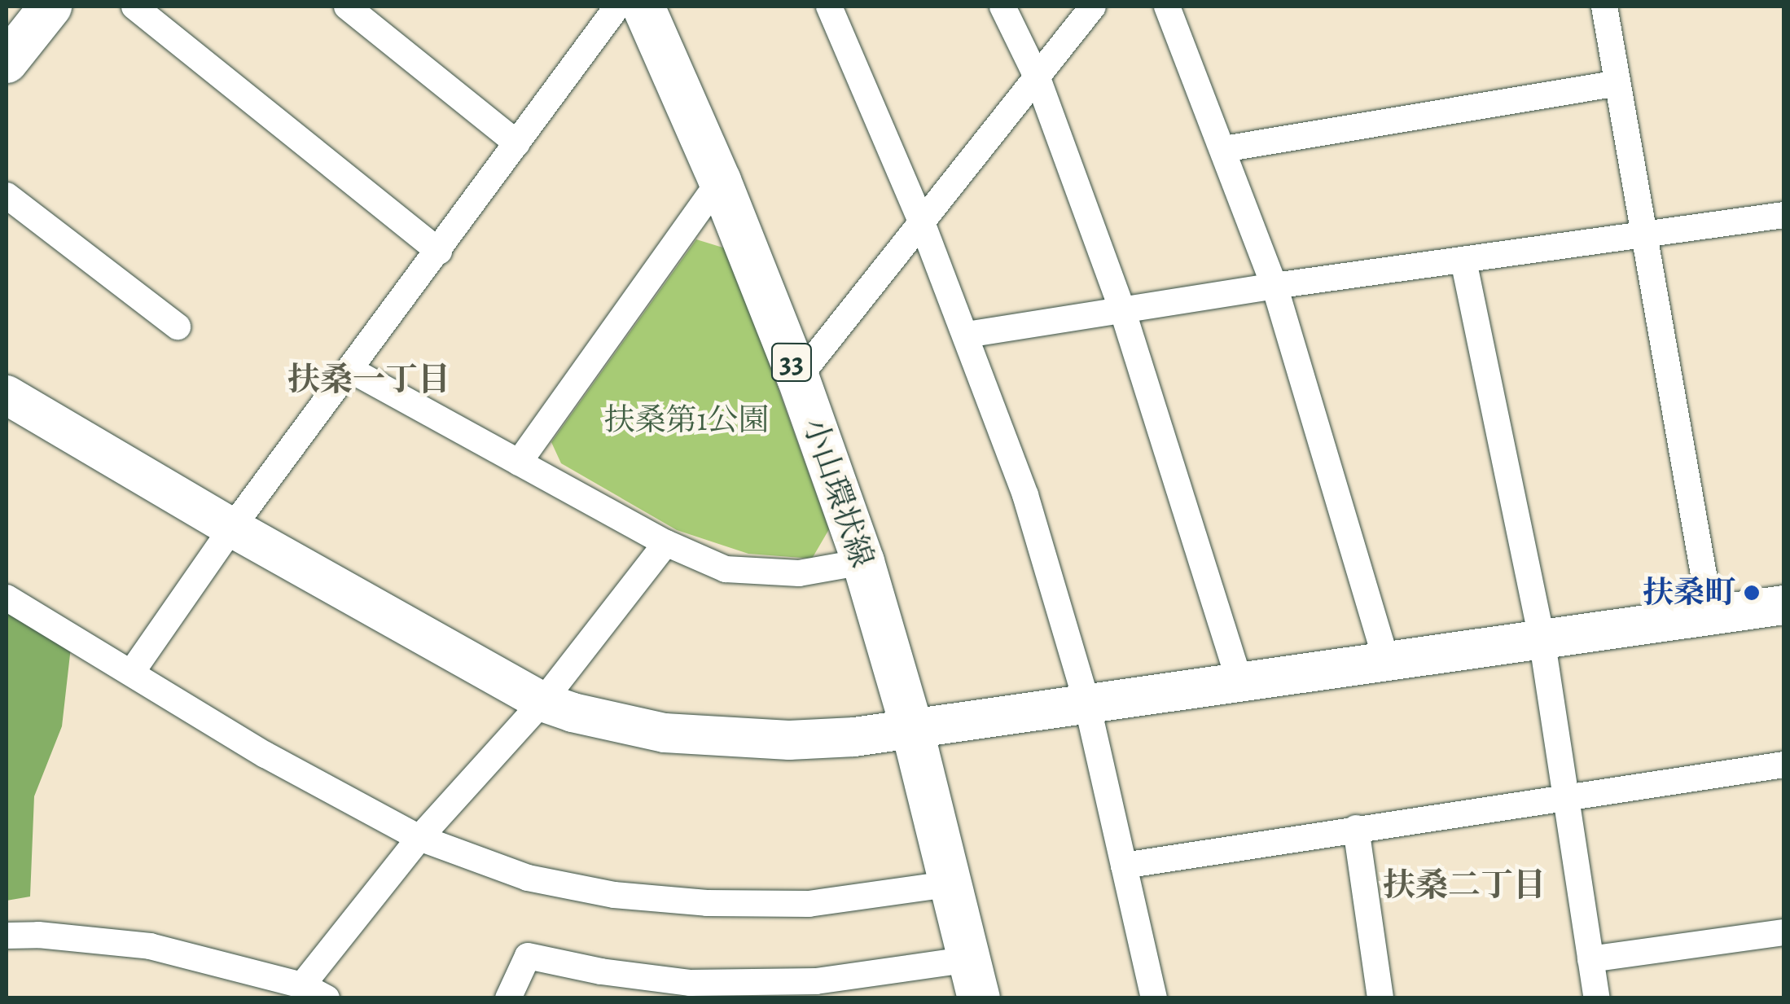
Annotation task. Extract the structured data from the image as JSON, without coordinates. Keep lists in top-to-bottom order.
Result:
{
  "streets": {
    "main road": ["33", "小山環状線"]
  },
  "districts": ["扶桑一丁目", "扶桑二丁目"],
  "parks": ["扶桑第1公園"],
  "places": ["扶桑町"]
}
